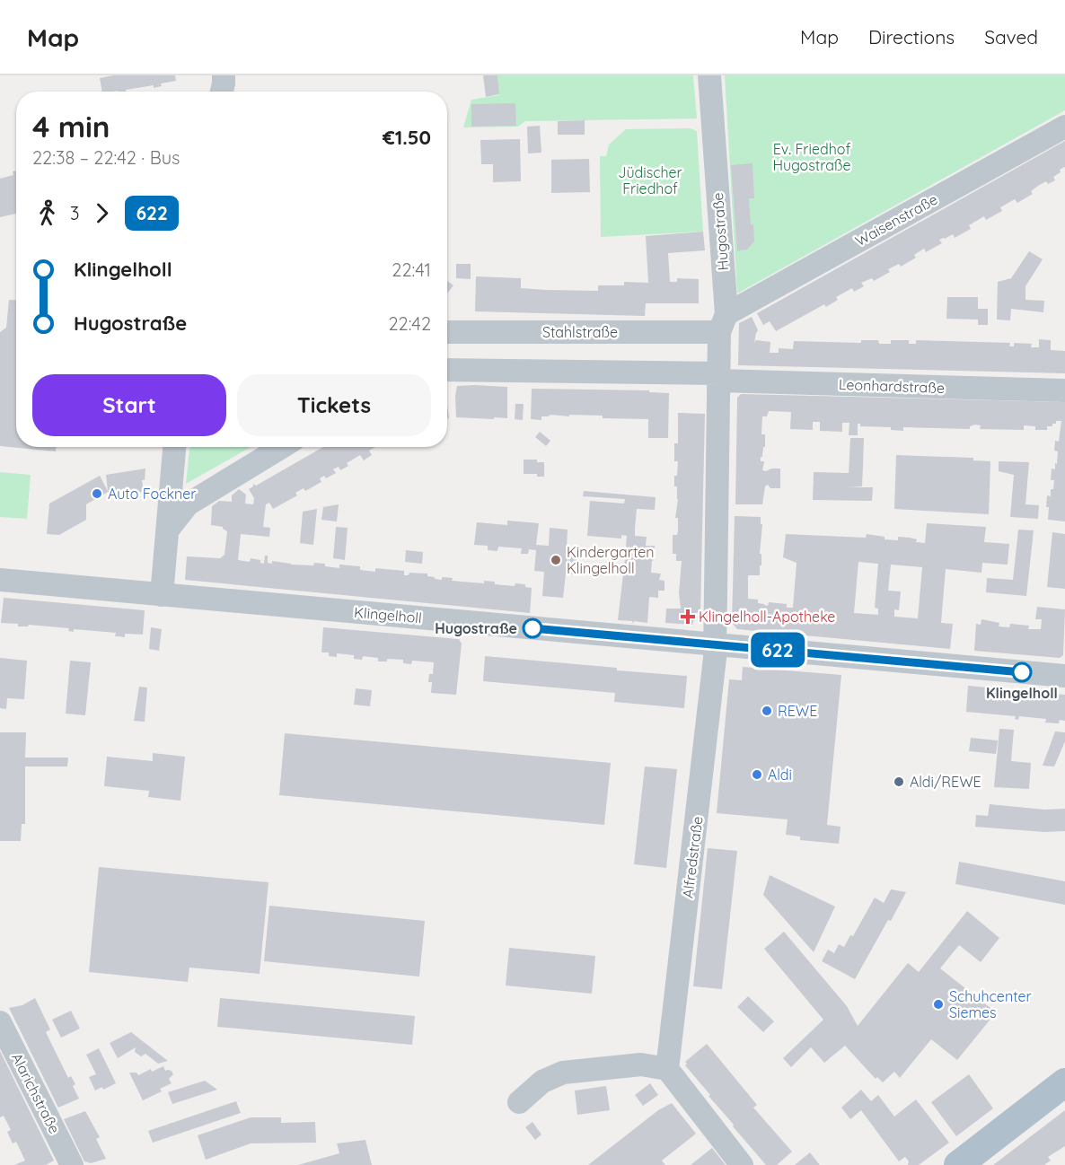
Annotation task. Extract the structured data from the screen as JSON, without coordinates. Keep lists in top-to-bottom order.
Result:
{
  "streets": {
    "street": [
      "Waisenstraße",
      "Hugostraße",
      "Stahlstraße",
      "Leonhardstraße",
      "Klingelholl",
      "Alfredstraße",
      "Alarichstraße"
    ]
  },
  "crossings": [
    ["Waisenstraße", "Hugostraße"],
    ["Waisenstraße", "Stahlstraße"],
    ["Hugostraße", "Stahlstraße"],
    ["Hugostraße", "Leonhardstraße"],
    ["Hugostraße", "Klingelholl"],
    ["Hugostraße", "Alfredstraße"],
    ["Klingelholl", "Alfredstraße"]
  ],
  "parks": ["Ev. Friedhof Hugostraße", "Jüdischer Friedhof"],
  "places": {
    "other": [
      "Auto Fockner",
      "Kindergarten Klingelholl",
      "Hugostraße",
      "Klingelholl",
      "REWE",
      "Aldi",
      "Aldi/REWE",
      "Schuhcenter Siemes"
    ],
    "health": ["Klingelholl-Apotheke"]
  },
  "lines": ["bus line 622"],
  "page": {
    "header": "Map",
    "nav": ["Map", "Directions", "Saved"],
    "on_map": "622",
    "heading": ["4 min", "22:38 – 22:42 · Bus", "€1.50"],
    "legs": ["3", "622"],
    "list": [
      {
        "name": "Klingelholl",
        "value": "22:41"
      },
      {
        "name": "Hugostraße",
        "value": "22:42"
      }
    ],
    "buttons": ["Start", "Tickets"]
  }
}
